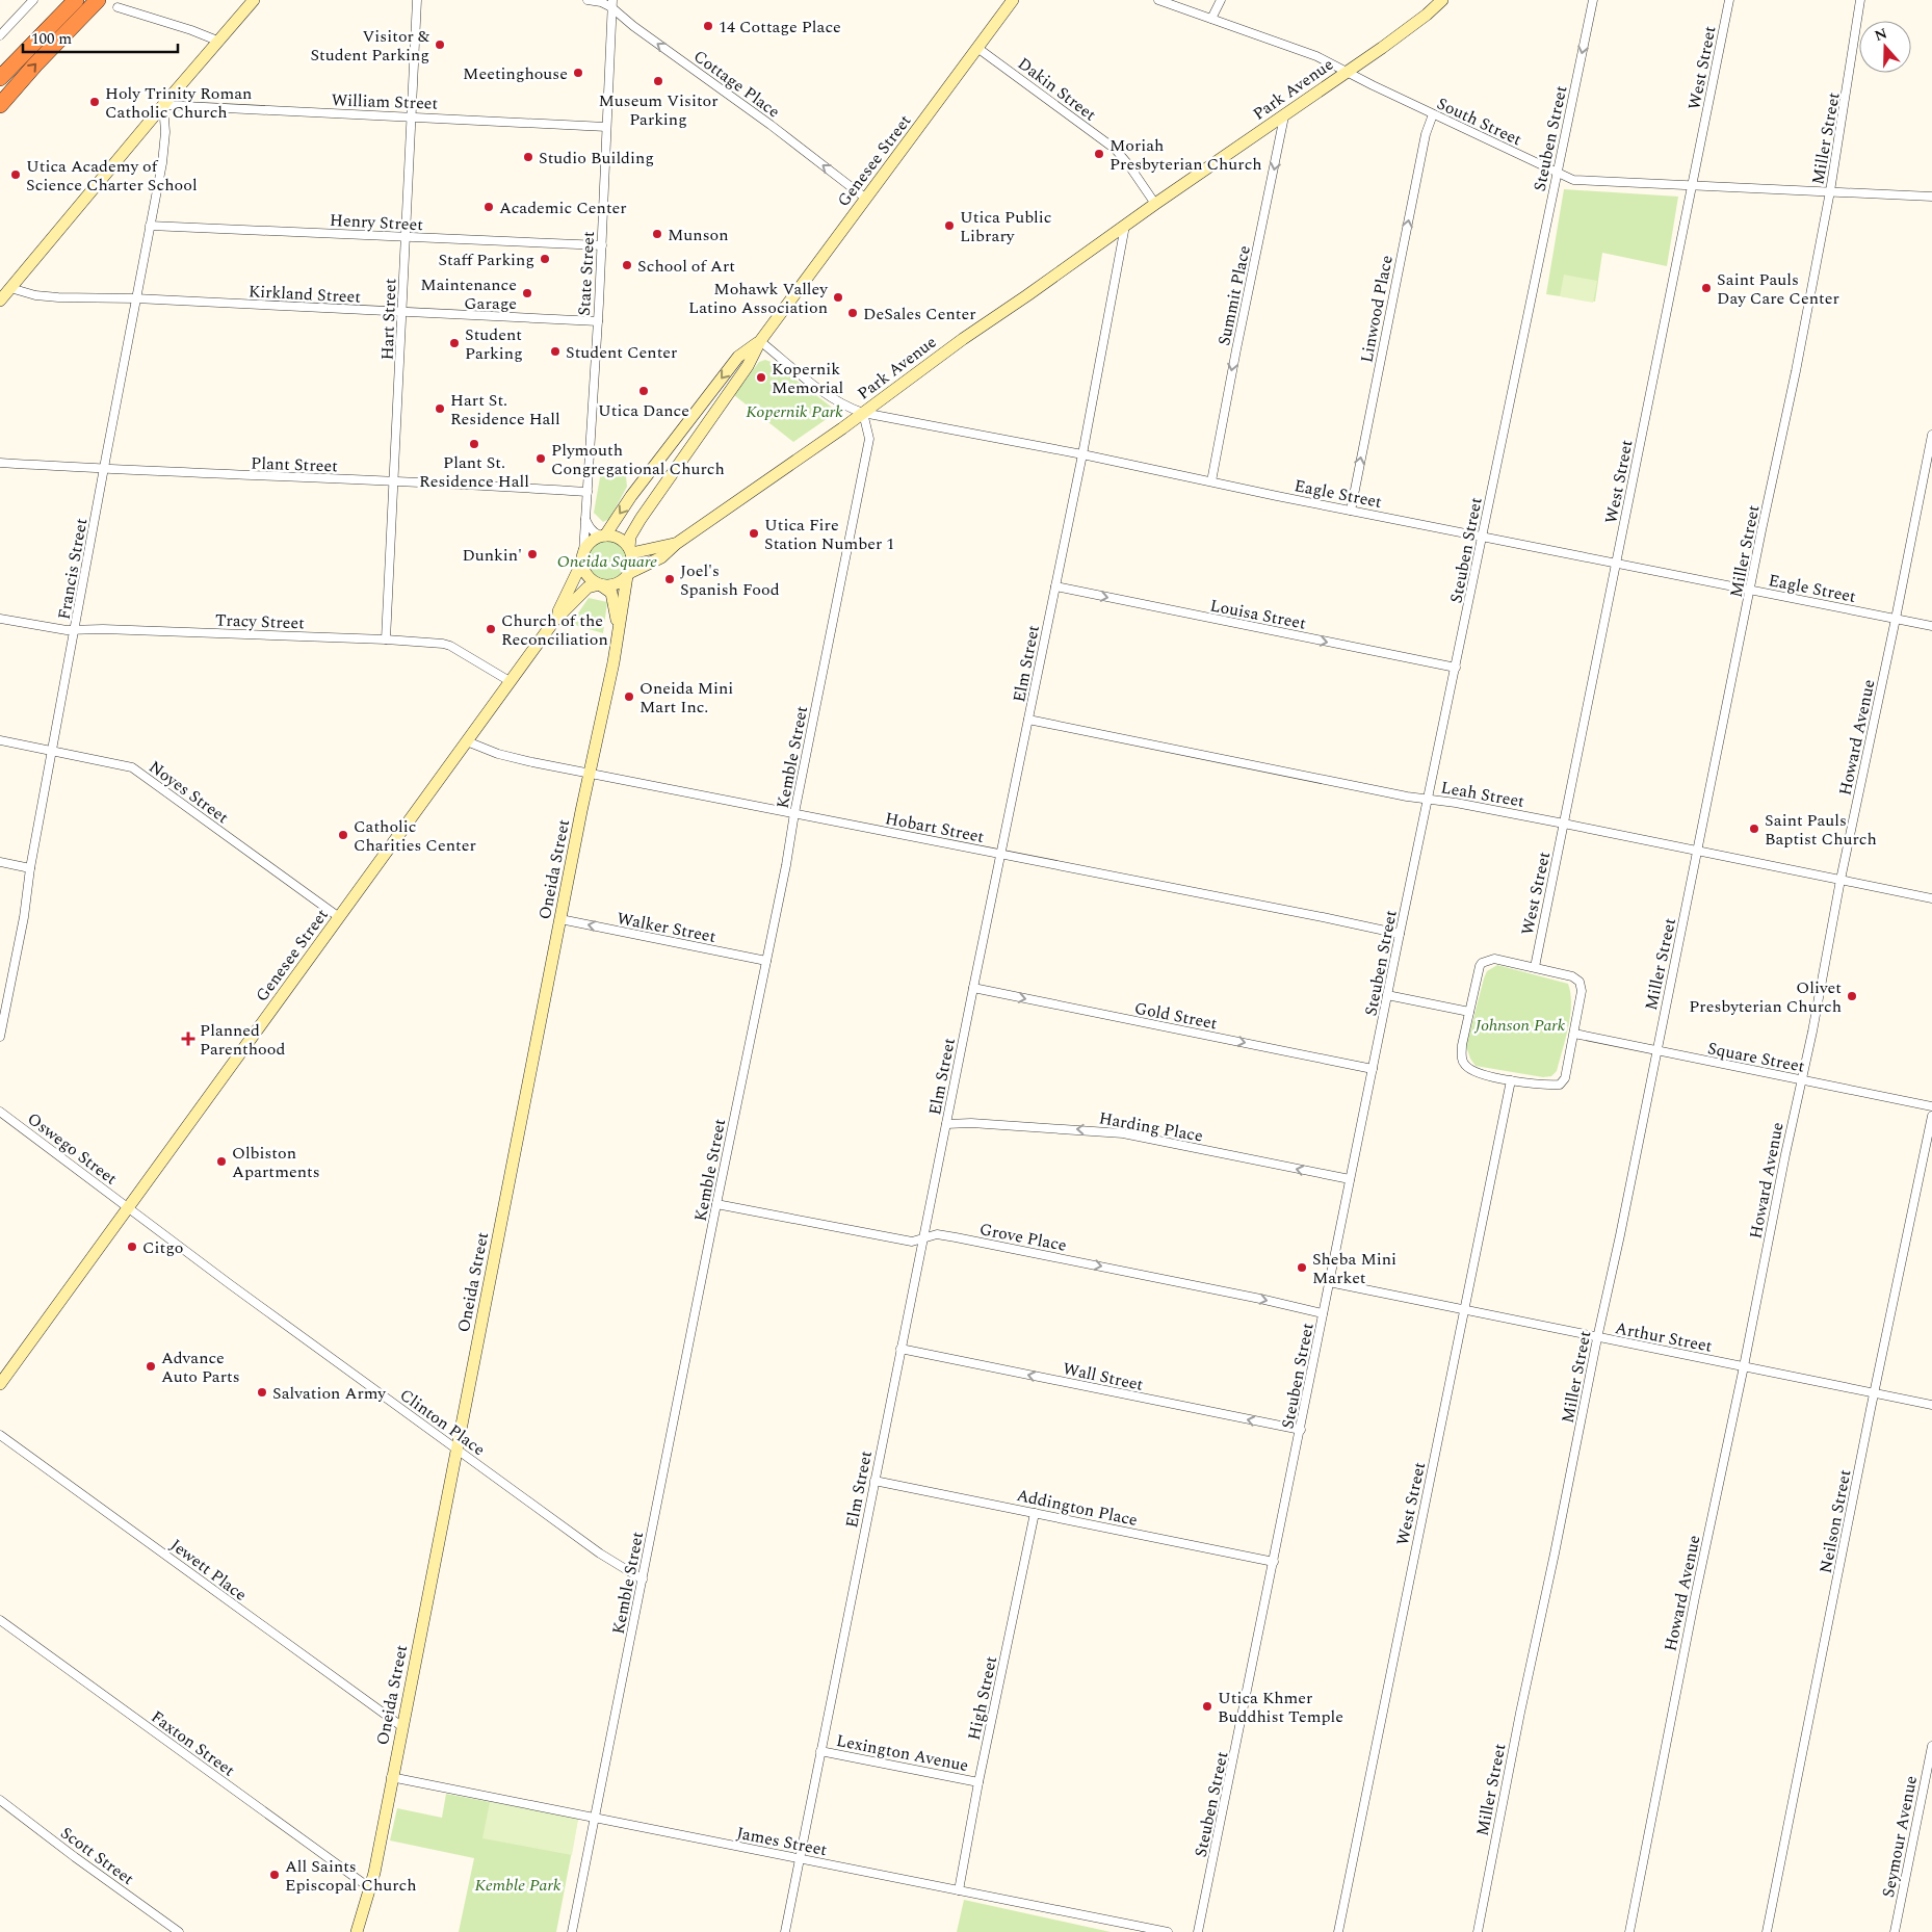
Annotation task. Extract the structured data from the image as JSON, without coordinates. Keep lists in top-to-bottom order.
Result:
{
  "streets": {
    "street": [
      "West Street",
      "Cottage Place",
      "Dakin Street",
      "Park Avenue",
      "William Street",
      "South Street",
      "Steuben Street",
      "Miller Street",
      "Genesee Street",
      "Henry Street",
      "State Street",
      "Kirkland Street",
      "Summit Place",
      "Linwood Place",
      "Hart Street",
      "Plant Street",
      "Eagle Street",
      "Francis Street",
      "Louisa Street",
      "Tracy Street",
      "Elm Street",
      "Howard Avenue",
      "Kemble Street",
      "Noyes Street",
      "Leah Street",
      "Hobart Street",
      "Oneida Street",
      "Walker Street",
      "Gold Street",
      "Square Street",
      "Harding Place",
      "Oswego Street",
      "Grove Place",
      "Arthur Street",
      "Wall Street",
      "Clinton Place",
      "Addington Place",
      "Neilson Street",
      "Jewett Place",
      "High Street",
      "Faxton Street",
      "Lexington Avenue",
      "Seymour Avenue",
      "James Street",
      "Scott Street"
    ]
  },
  "crossings": [
    ["West Street", "South Street"],
    ["West Street", "Eagle Street"],
    ["West Street", "Leah Street"],
    ["West Street", "Square Street"],
    ["West Street", "Arthur Street"],
    ["Cottage Place", "Genesee Street"],
    ["Cottage Place", "State Street"],
    ["Dakin Street", "Park Avenue"],
    ["Dakin Street", "Genesee Street"],
    ["Park Avenue", "South Street"],
    ["Park Avenue", "Genesee Street"],
    ["Park Avenue", "State Street"],
    ["Park Avenue", "Summit Place"],
    ["Park Avenue", "Eagle Street"],
    ["Park Avenue", "Elm Street"],
    ["Park Avenue", "Kemble Street"],
    ["Park Avenue", "Oneida Street"],
    ["William Street", "State Street"],
    ["William Street", "Hart Street"],
    ["William Street", "Francis Street"],
    ["South Street", "Steuben Street"],
    ["South Street", "Miller Street"],
    ["South Street", "Linwood Place"],
    ["Steuben Street", "Eagle Street"],
    ["Steuben Street", "Louisa Street"],
    ["Steuben Street", "Leah Street"],
    ["Steuben Street", "Hobart Street"],
    ["Steuben Street", "Gold Street"],
    ["Steuben Street", "Harding Place"],
    ["Steuben Street", "Grove Place"],
    ["Steuben Street", "Arthur Street"],
    ["Steuben Street", "Wall Street"],
    ["Steuben Street", "Addington Place"],
    ["Miller Street", "Eagle Street"],
    ["Miller Street", "Leah Street"],
    ["Miller Street", "Square Street"],
    ["Miller Street", "Arthur Street"],
    ["Genesee Street", "State Street"],
    ["Genesee Street", "Eagle Street"],
    ["Genesee Street", "Tracy Street"],
    ["Genesee Street", "Noyes Street"],
    ["Genesee Street", "Hobart Street"],
    ["Genesee Street", "Oneida Street"],
    ["Genesee Street", "Oswego Street"],
    ["Genesee Street", "Clinton Place"],
    ["Henry Street", "State Street"],
    ["Henry Street", "Hart Street"],
    ["Henry Street", "Francis Street"],
    ["State Street", "Kirkland Street"],
    ["State Street", "Plant Street"],
    ["State Street", "Oneida Street"],
    ["Kirkland Street", "Hart Street"],
    ["Kirkland Street", "Francis Street"],
    ["Summit Place", "Eagle Street"],
    ["Linwood Place", "Eagle Street"],
    ["Hart Street", "Plant Street"],
    ["Hart Street", "Tracy Street"],
    ["Plant Street", "Francis Street"],
    ["Eagle Street", "Elm Street"],
    ["Eagle Street", "Howard Avenue"],
    ["Eagle Street", "Kemble Street"],
    ["Francis Street", "Tracy Street"],
    ["Francis Street", "Noyes Street"],
    ["Louisa Street", "Elm Street"],
    ["Elm Street", "Leah Street"],
    ["Elm Street", "Hobart Street"],
    ["Elm Street", "Gold Street"],
    ["Elm Street", "Harding Place"],
    ["Elm Street", "Grove Place"],
    ["Elm Street", "Wall Street"],
    ["Elm Street", "Addington Place"],
    ["Elm Street", "Lexington Avenue"],
    ["Elm Street", "James Street"],
    ["Howard Avenue", "Leah Street"],
    ["Howard Avenue", "Square Street"],
    ["Howard Avenue", "Arthur Street"],
    ["Kemble Street", "Hobart Street"],
    ["Kemble Street", "Walker Street"],
    ["Kemble Street", "Grove Place"],
    ["Kemble Street", "Clinton Place"],
    ["Kemble Street", "James Street"],
    ["Hobart Street", "Oneida Street"],
    ["Oneida Street", "Walker Street"],
    ["Oneida Street", "Clinton Place"],
    ["Oneida Street", "Jewett Place"],
    ["Oneida Street", "Faxton Street"],
    ["Oneida Street", "James Street"],
    ["Oswego Street", "Clinton Place"],
    ["Arthur Street", "Neilson Street"],
    ["Addington Place", "High Street"],
    ["High Street", "Lexington Avenue"],
    ["High Street", "James Street"]
  ],
  "one_way": [
    "Cottage Place",
    "Summit Place",
    "Linwood Place",
    "Louisa Street",
    "Walker Street",
    "Gold Street",
    "Harding Place",
    "Grove Place",
    "Wall Street"
  ],
  "parks": [
    "Kopernik Park",
    "Oneida Square",
    "Johnson Park",
    "Kemble Park"
  ],
  "places": {
    "other": [
      "14 Cottage Place",
      "Visitor & Student Parking",
      "Meetinghouse",
      "Museum Visitor Parking",
      "Holy Trinity Roman Catholic Church",
      "Moriah Presbyterian Church",
      "Studio Building",
      "Utica Academy of Science Charter School",
      "Academic Center",
      "Utica Public Library",
      "Munson",
      "Staff Parking",
      "School of Art",
      "Saint Pauls Day Care Center",
      "Maintenance Garage",
      "Mohawk Valley Latino Association",
      "DeSales Center",
      "Student Parking",
      "Student Center",
      "Kopernik Memorial",
      "Utica Dance",
      "Hart St. Residence Hall",
      "Plant St. Residence Hall",
      "Plymouth Congregational Church",
      "Utica Fire Station Number 1",
      "Dunkin'",
      "Joel's Spanish Food",
      "Church of the Reconciliation",
      "Oneida Mini Mart Inc.",
      "Saint Pauls Baptist Church",
      "Catholic Charities Center",
      "Olivet Presbyterian Church",
      "Olbiston Apartments",
      "Citgo",
      "Sheba Mini Market",
      "Advance Auto Parts",
      "Salvation Army",
      "Utica Khmer Buddhist Temple",
      "All Saints Episcopal Church"
    ],
    "health": ["Planned Parenthood"]
  },
  "scale_bar": "100 m",
  "north": "top"
}
